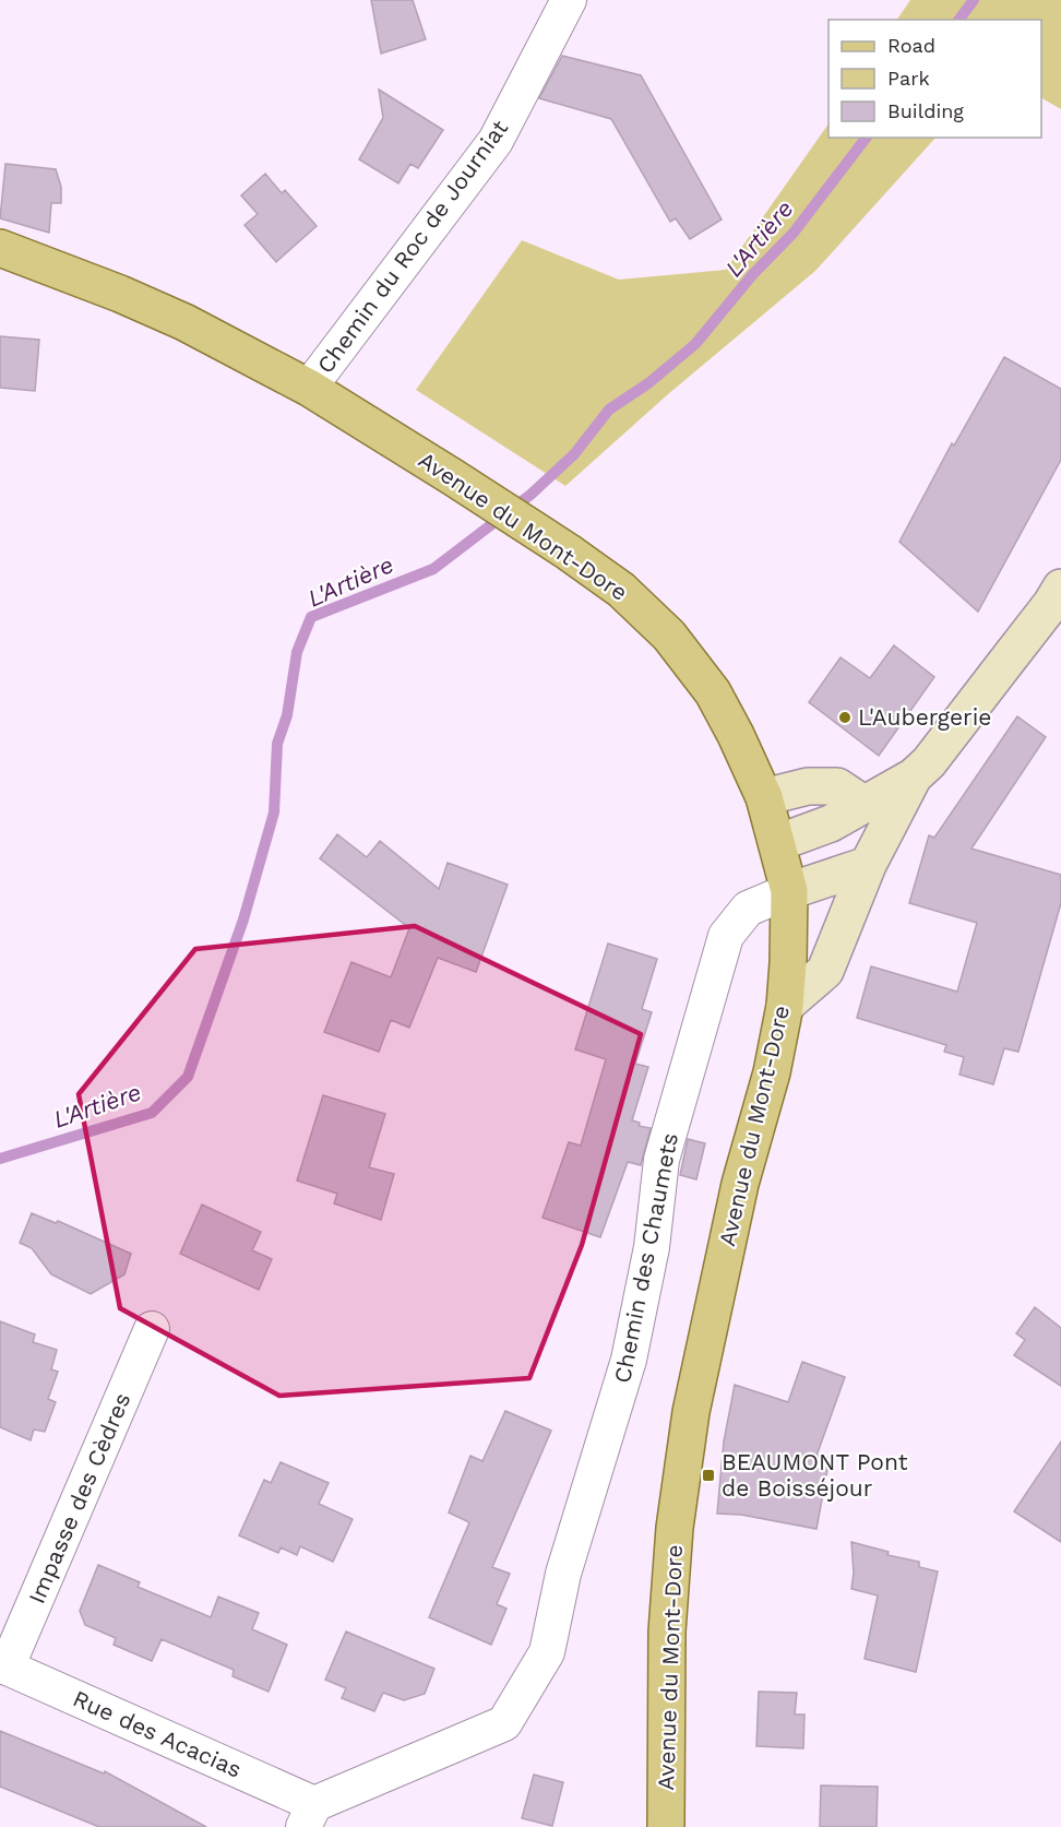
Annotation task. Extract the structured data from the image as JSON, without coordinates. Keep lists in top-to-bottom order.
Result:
{
  "streets": {
    "main road": ["Avenue du Mont-Dore"],
    "street": [
      "Chemin du Roc de Journiat",
      "Chemin des Chaumets",
      "Impasse des Cèdres",
      "Rue des Acacias"
    ]
  },
  "crossings": [
    ["Chemin du Roc de Journiat", "Avenue du Mont-Dore"],
    ["Avenue du Mont-Dore", "Chemin des Chaumets"],
    ["Chemin des Chaumets", "Rue des Acacias"],
    ["Impasse des Cèdres", "Rue des Acacias"]
  ],
  "water": ["L'Artière"],
  "places": {
    "other": ["L'Aubergerie"],
    "transit": ["BEAUMONT Pont de Boisséjour"]
  },
  "legend": ["Road", "Park", "Building"]
}
